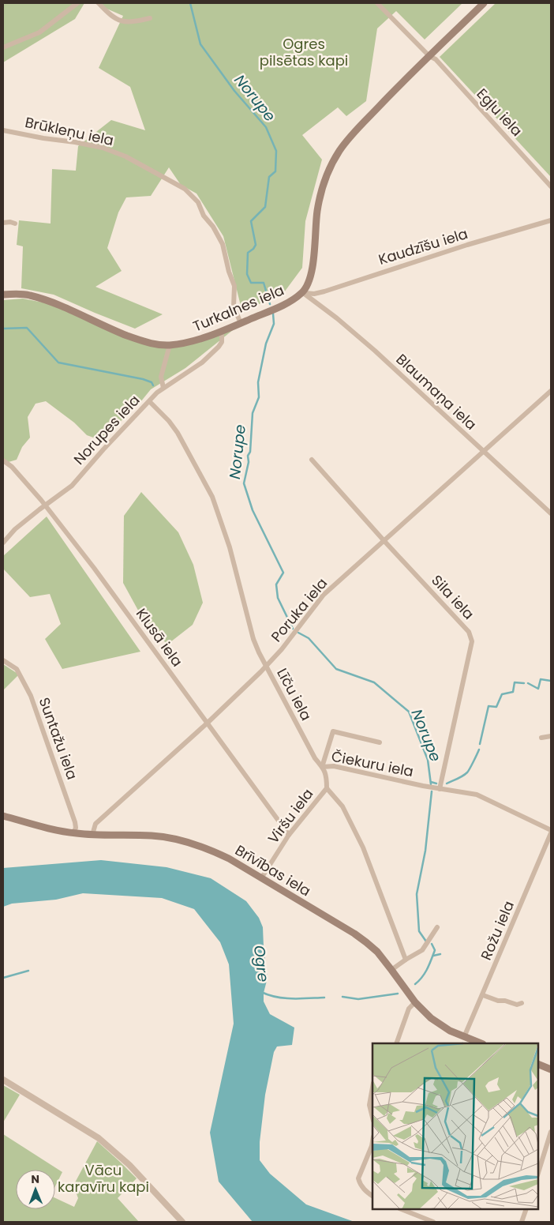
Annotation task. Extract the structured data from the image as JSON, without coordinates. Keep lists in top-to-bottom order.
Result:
{
  "streets": {
    "main road": ["Turkalnes iela", "Brīvības iela"],
    "street": [
      "Egļu iela",
      "Brūkleņu iela",
      "Kaudzīšu iela",
      "Blaumaņa iela",
      "Norupes iela",
      "Sila iela",
      "Poruka iela",
      "Klusā iela",
      "Līču iela",
      "Suntažu iela",
      "Čiekuru iela",
      "Viršu iela",
      "Rožu iela"
    ]
  },
  "crossings": [
    ["Egļu iela", "Turkalnes iela"],
    ["Brūkleņu iela", "Turkalnes iela"],
    ["Kaudzīšu iela", "Turkalnes iela"],
    ["Kaudzīšu iela", "Blaumaņa iela"],
    ["Turkalnes iela", "Blaumaņa iela"],
    ["Turkalnes iela", "Norupes iela"],
    ["Blaumaņa iela", "Poruka iela"],
    ["Norupes iela", "Klusā iela"],
    ["Norupes iela", "Līču iela"],
    ["Sila iela", "Poruka iela"],
    ["Sila iela", "Čiekuru iela"],
    ["Poruka iela", "Klusā iela"],
    ["Poruka iela", "Līču iela"],
    ["Poruka iela", "Brīvības iela"],
    ["Klusā iela", "Viršu iela"],
    ["Līču iela", "Čiekuru iela"],
    ["Līču iela", "Viršu iela"],
    ["Suntažu iela", "Brīvības iela"],
    ["Čiekuru iela", "Rožu iela"],
    ["Viršu iela", "Brīvības iela"],
    ["Brīvības iela", "Rožu iela"]
  ],
  "water": ["Norupe", "Ogre"],
  "parks": ["Ogres pilsētas kapi", "Vācu karavīru kapi"],
  "north": "top"
}
